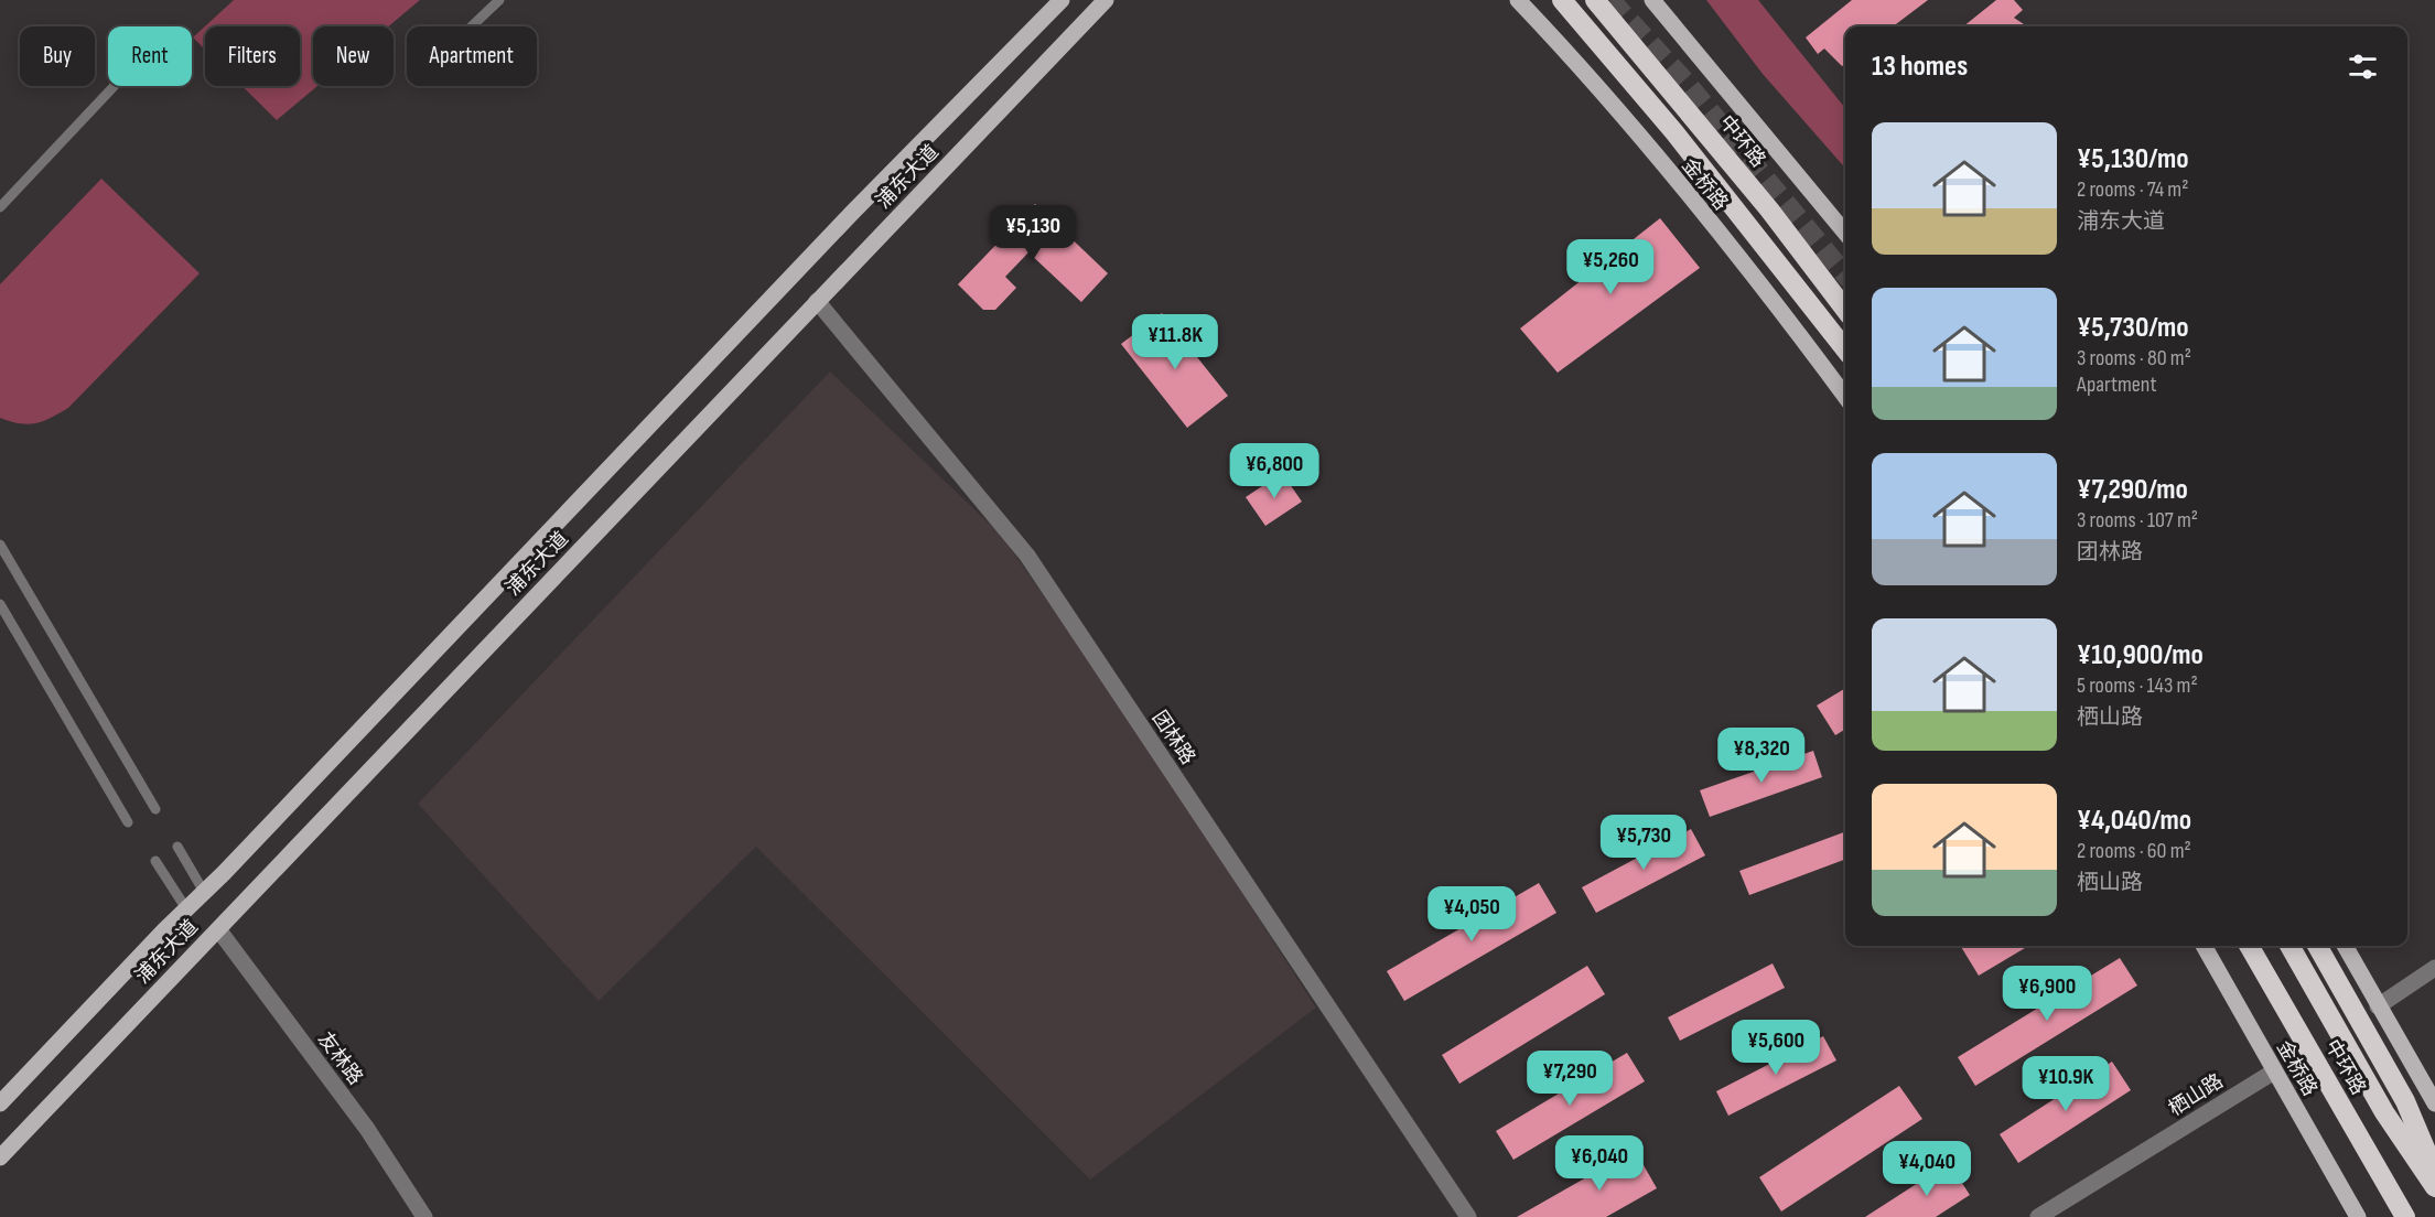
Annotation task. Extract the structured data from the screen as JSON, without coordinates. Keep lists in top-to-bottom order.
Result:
{
  "streets": {
    "highway": ["中环路"],
    "main road": ["浦东大道", "金桥路"],
    "street": ["团林路", "友林路", "栖山路"]
  },
  "crossings": [
    ["浦东大道", "团林路"],
    ["浦东大道", "友林路"],
    ["金桥路", "栖山路"]
  ],
  "page": {
    "chip": [
      "Buy",
      "Rent",
      "Filters",
      "New",
      "Apartment"
    ],
    "heading": "13 homes",
    "list": [
      {
        "name": "¥5,130/mo",
        "note": "2 rooms · 74 m² · 浦东大道"
      },
      {
        "name": "¥5,730/mo",
        "note": "3 rooms · 80 m² · Apartment"
      },
      {
        "name": "¥7,290/mo",
        "note": "3 rooms · 107 m² · 团林路"
      },
      {
        "name": "¥10,900/mo",
        "note": "5 rooms · 143 m² · 栖山路"
      },
      {
        "name": "¥4,040/mo",
        "note": "2 rooms · 60 m² · 栖山路"
      }
    ],
    "price": [
      "¥5,130",
      "¥5,260",
      "¥11.8K",
      "¥6,800",
      "¥8,320",
      "¥5,730",
      "¥4,050",
      "¥6,900",
      "¥5,600",
      "¥7,290",
      "¥10.9K",
      "¥6,040",
      "¥4,040"
    ]
  }
}
